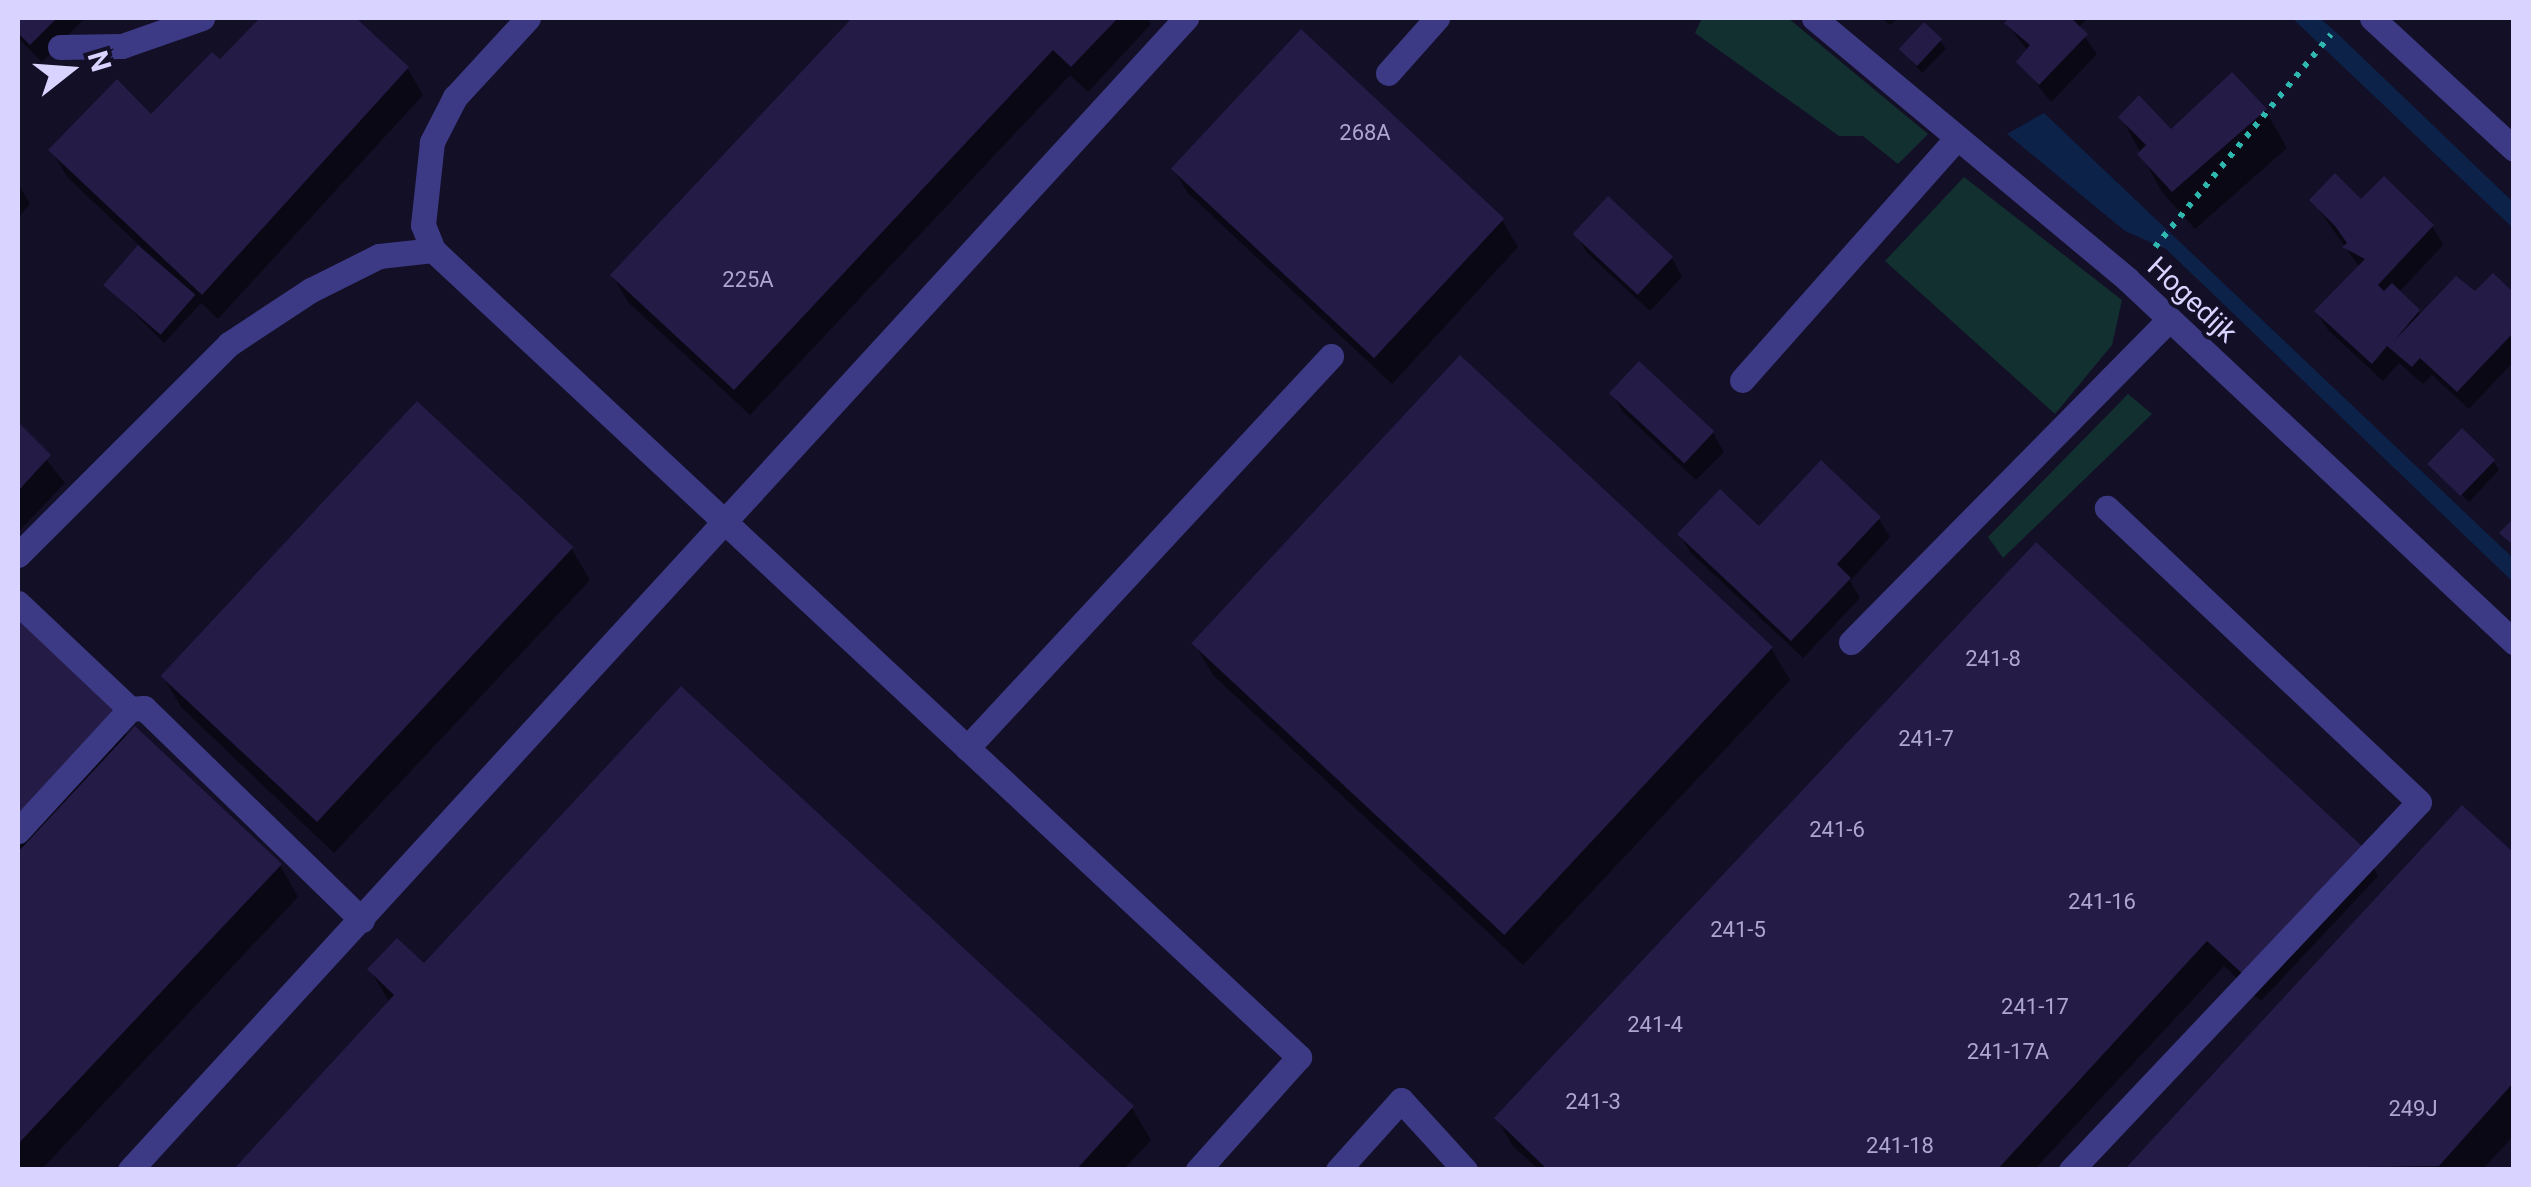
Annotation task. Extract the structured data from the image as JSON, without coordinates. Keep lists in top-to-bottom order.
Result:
{
  "streets": {
    "street": ["Hogedijk"]
  },
  "house_numbers": [
    "268A",
    "225A",
    "241-8",
    "241-7",
    "241-6",
    "241-16",
    "241-5",
    "241-17",
    "241-4",
    "241-17A",
    "241-3",
    "249J",
    "241-18"
  ],
  "north": "right"
}
